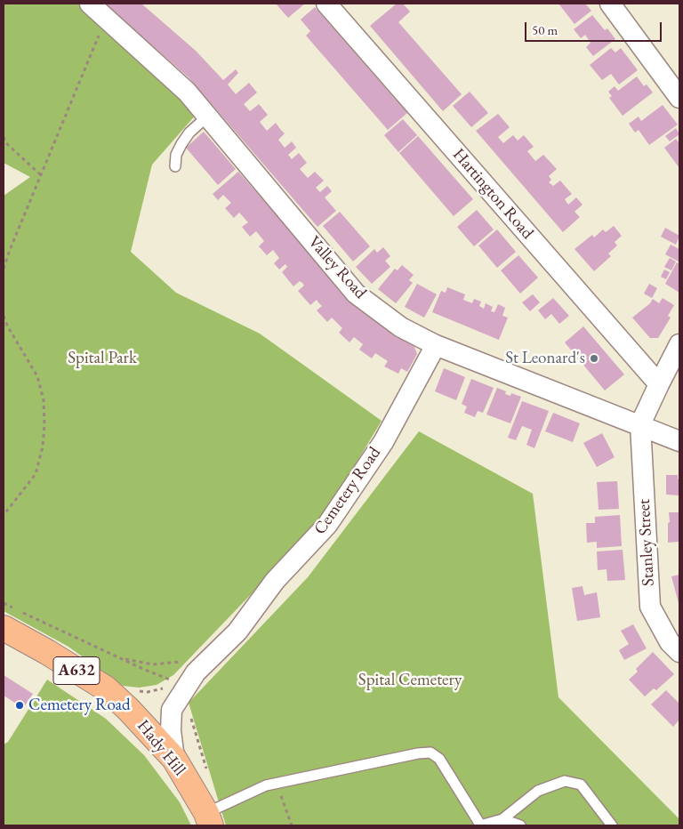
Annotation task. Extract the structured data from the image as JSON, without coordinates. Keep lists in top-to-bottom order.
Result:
{
  "streets": {
    "main road": ["A632", "Hady Hill"],
    "street": [
      "Hartington Road",
      "Valley Road",
      "Cemetery Road",
      "Stanley Street"
    ]
  },
  "crossings": [
    ["Valley Road", "Cemetery Road"],
    ["Valley Road", "Stanley Street"],
    ["Cemetery Road", "Hady Hill"]
  ],
  "parks": ["Spital Park", "Spital Cemetery"],
  "places": ["St Leonard's", "Cemetery Road"],
  "scale_bar": "50 m"
}
